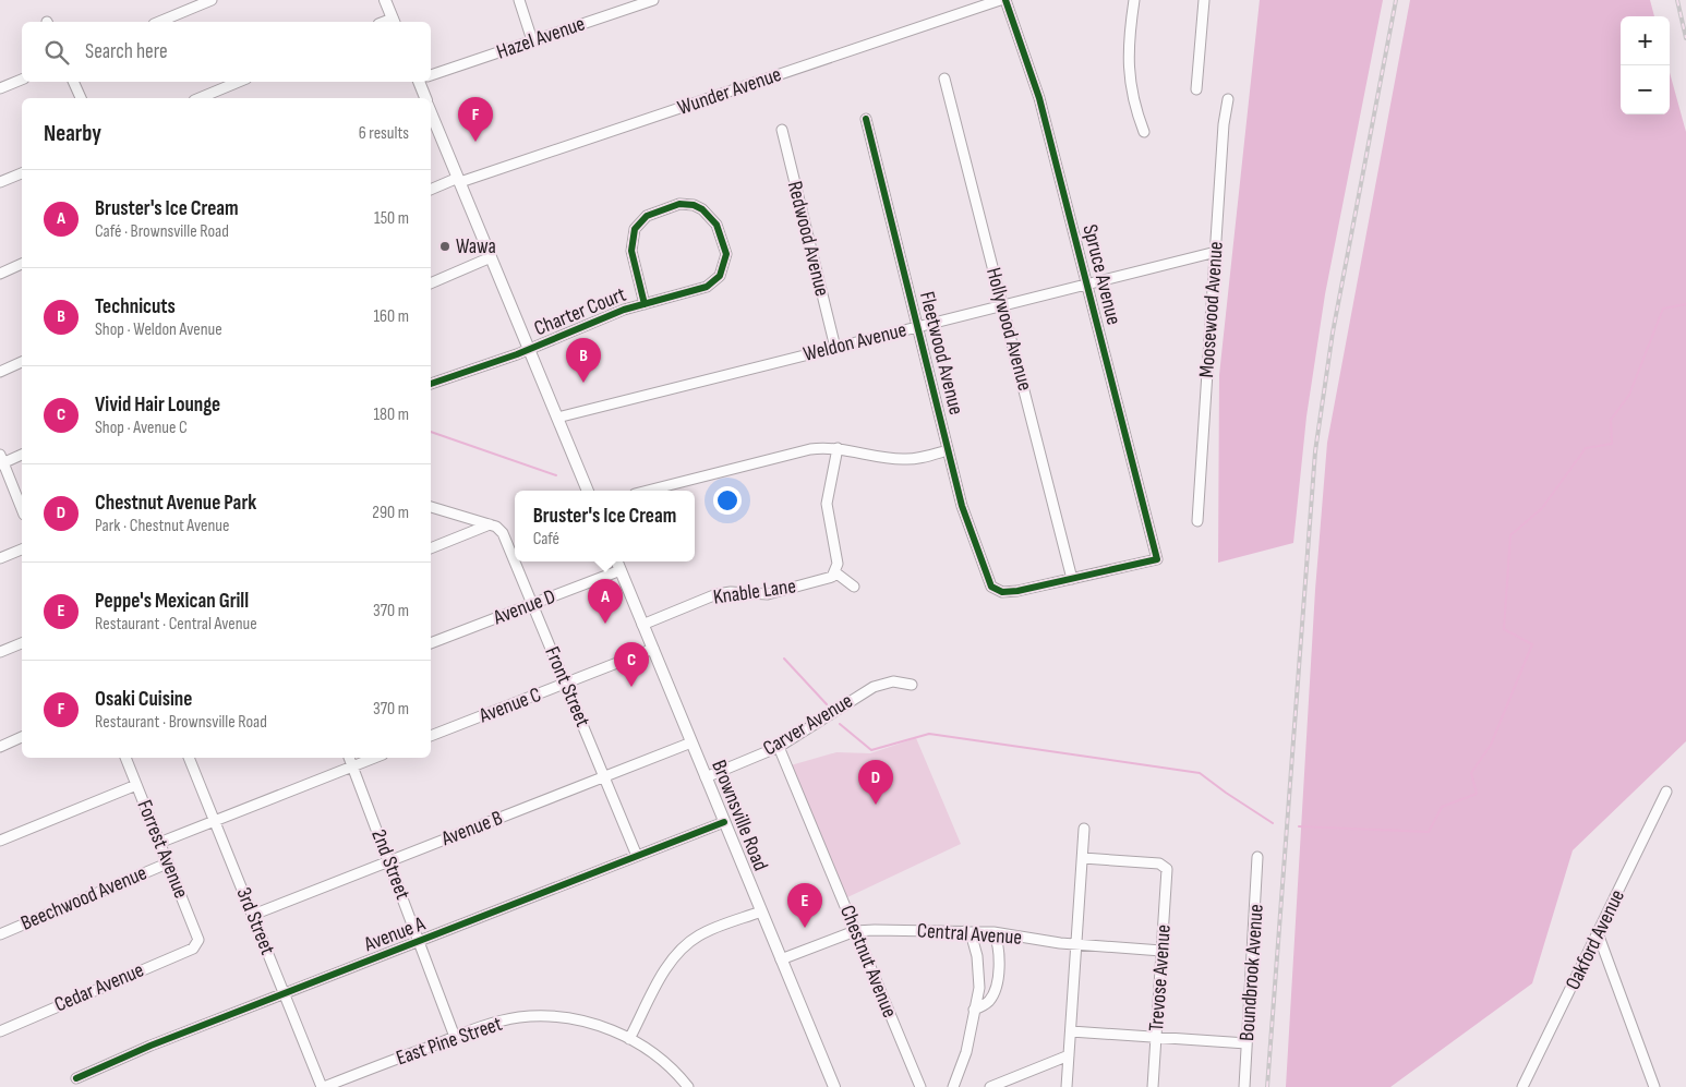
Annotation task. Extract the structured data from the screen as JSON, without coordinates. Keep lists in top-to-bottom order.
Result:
{
  "streets": {
    "street": [
      "Hazel Avenue",
      "Wunder Avenue",
      "Redwood Avenue",
      "Spruce Avenue",
      "Moosewood Avenue",
      "Charter Court",
      "Hollywood Avenue",
      "Weldon Avenue",
      "Fleetwood Avenue",
      "Knable Lane",
      "Avenue D",
      "Front Street",
      "Avenue C",
      "Carver Avenue",
      "Brownsville Road",
      "Avenue B",
      "Forrest Avenue",
      "2nd Street",
      "Beechwood Avenue",
      "3rd Street",
      "Avenue A",
      "Central Avenue",
      "Oakford Avenue",
      "Chestnut Avenue",
      "Boundbrook Avenue",
      "Trevose Avenue",
      "Cedar Avenue",
      "East Pine Street"
    ]
  },
  "crossings": [
    ["Redwood Avenue", "Weldon Avenue"],
    ["Spruce Avenue", "Hollywood Avenue"],
    ["Spruce Avenue", "Weldon Avenue"],
    ["Spruce Avenue", "Fleetwood Avenue"],
    ["Moosewood Avenue", "Weldon Avenue"],
    ["Hollywood Avenue", "Weldon Avenue"],
    ["Hollywood Avenue", "Fleetwood Avenue"],
    ["Weldon Avenue", "Fleetwood Avenue"],
    ["Knable Lane", "Brownsville Road"],
    ["Avenue D", "Front Street"],
    ["Avenue D", "Brownsville Road"],
    ["Front Street", "Avenue C"],
    ["Front Street", "Avenue B"],
    ["Front Street", "Avenue A"],
    ["Avenue C", "Brownsville Road"],
    ["Carver Avenue", "Brownsville Road"],
    ["Carver Avenue", "Chestnut Avenue"],
    ["Brownsville Road", "Avenue B"],
    ["Brownsville Road", "Avenue A"],
    ["Brownsville Road", "Central Avenue"],
    ["Avenue B", "2nd Street"],
    ["Avenue B", "3rd Street"],
    ["Forrest Avenue", "Beechwood Avenue"],
    ["Forrest Avenue", "Cedar Avenue"],
    ["2nd Street", "Avenue A"],
    ["2nd Street", "East Pine Street"],
    ["Beechwood Avenue", "3rd Street"],
    ["3rd Street", "Avenue A"],
    ["3rd Street", "East Pine Street"],
    ["Central Avenue", "Chestnut Avenue"],
    ["Central Avenue", "Trevose Avenue"]
  ],
  "places": ["Wawa"],
  "page": {
    "map_buttons": ["+", "−"],
    "search": "Search here",
    "pins": [
      "F",
      "B",
      "A",
      "C",
      "D",
      "E"
    ],
    "heading": ["Nearby", "6 results"],
    "list": [
      {
        "mark": "A",
        "name": "Bruster's Ice Cream",
        "note": "Café · Brownsville Road",
        "value": "150 m"
      },
      {
        "mark": "B",
        "name": "Technicuts",
        "note": "Shop · Weldon Avenue",
        "value": "160 m"
      },
      {
        "mark": "C",
        "name": "Vivid Hair Lounge",
        "note": "Shop · Avenue C",
        "value": "180 m"
      },
      {
        "mark": "D",
        "name": "Chestnut Avenue Park",
        "note": "Park · Chestnut Avenue",
        "value": "290 m"
      },
      {
        "mark": "E",
        "name": "Peppe's Mexican Grill",
        "note": "Restaurant · Central Avenue",
        "value": "370 m"
      },
      {
        "mark": "F",
        "name": "Osaki Cuisine",
        "note": "Restaurant · Brownsville Road",
        "value": "370 m"
      }
    ],
    "popup": ["Bruster's Ice Cream", "Café"]
  }
}
